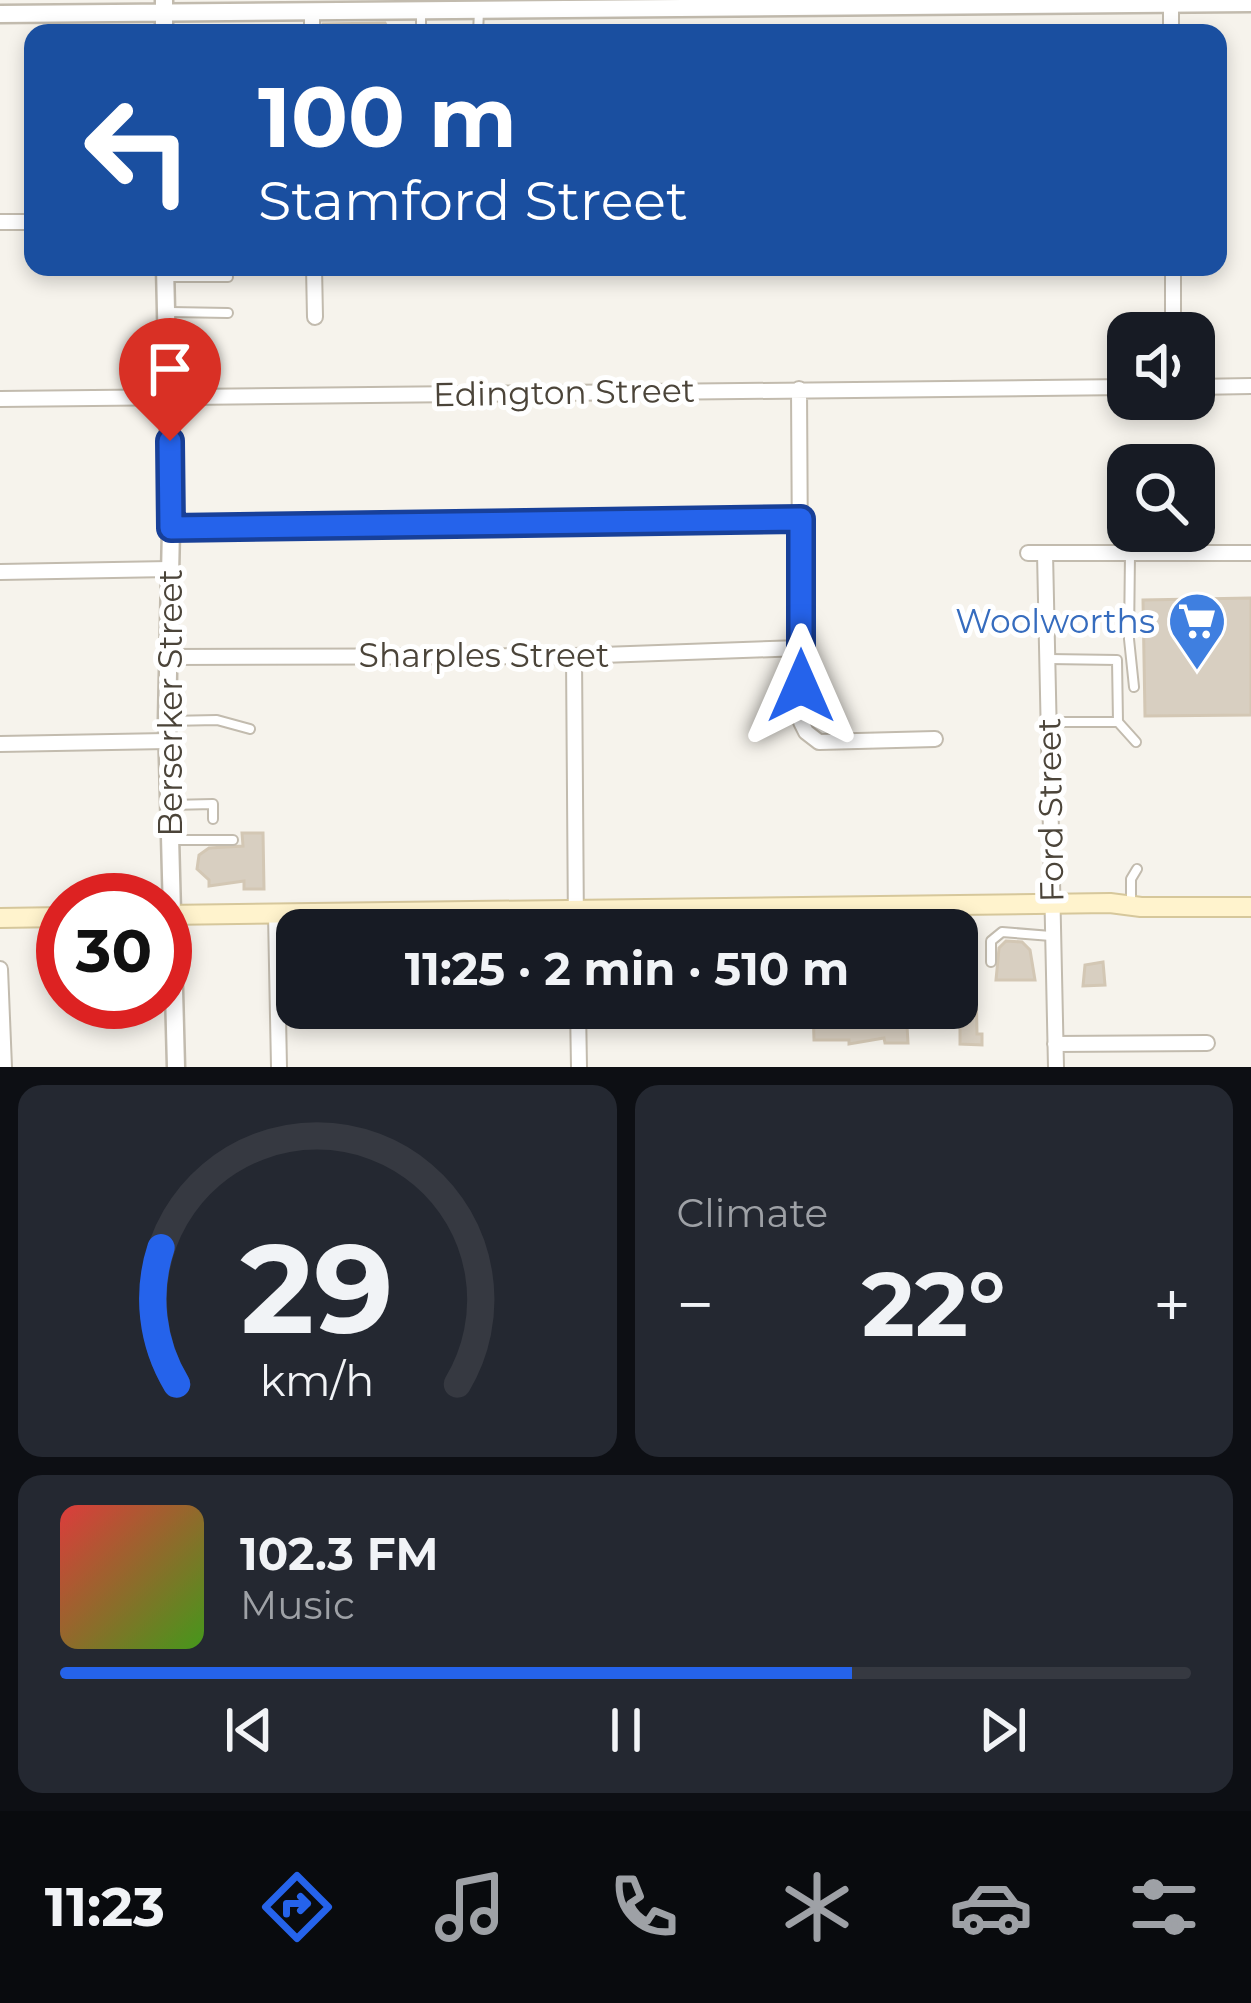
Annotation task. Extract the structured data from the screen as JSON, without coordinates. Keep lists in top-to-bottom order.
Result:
{
  "streets": {
    "street": [
      "Edington Street",
      "Sharples Street",
      "Berserker Street",
      "Ford Street"
    ]
  },
  "crossings": [
    ["Edington Street", "Berserker Street"],
    ["Sharples Street", "Berserker Street"]
  ],
  "places": {
    "supermarket": ["Woolworths"]
  },
  "page": {
    "turn": ["100 m", "Stamford Street"],
    "limit": "30",
    "trip": "11:25 · 2 min · 510 m",
    "tile": "Climate",
    "heat": ["−", "22°", "+"],
    "song": ["102.3 FM", "Music"],
    "tabs": "11:23",
    "gauge": ["29", "km/h"]
  }
}
